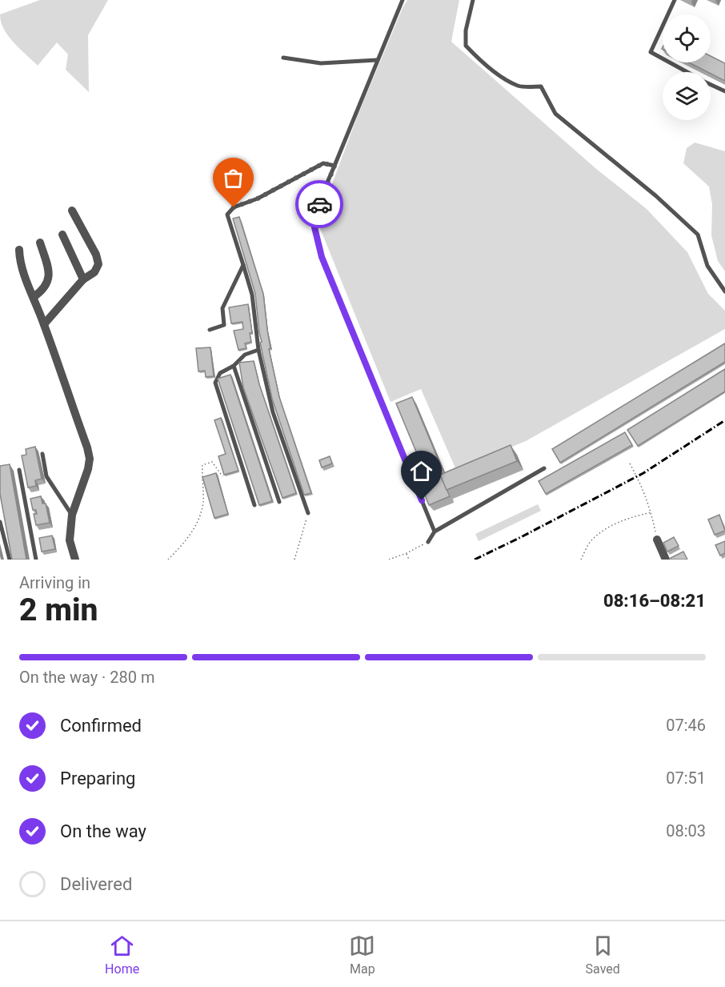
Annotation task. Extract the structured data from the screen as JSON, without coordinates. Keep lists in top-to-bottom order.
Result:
{
  "page": {
    "heading": ["2 min", "Arriving in", "08:16–08:21"],
    "bar": "On the way · 280 m",
    "list": [
      ["Confirmed", "07:46"],
      ["Preparing", "07:51"],
      ["On the way", "08:03"],
      "Delivered"
    ],
    "tabs": ["Home", "Map", "Saved"]
  }
}
